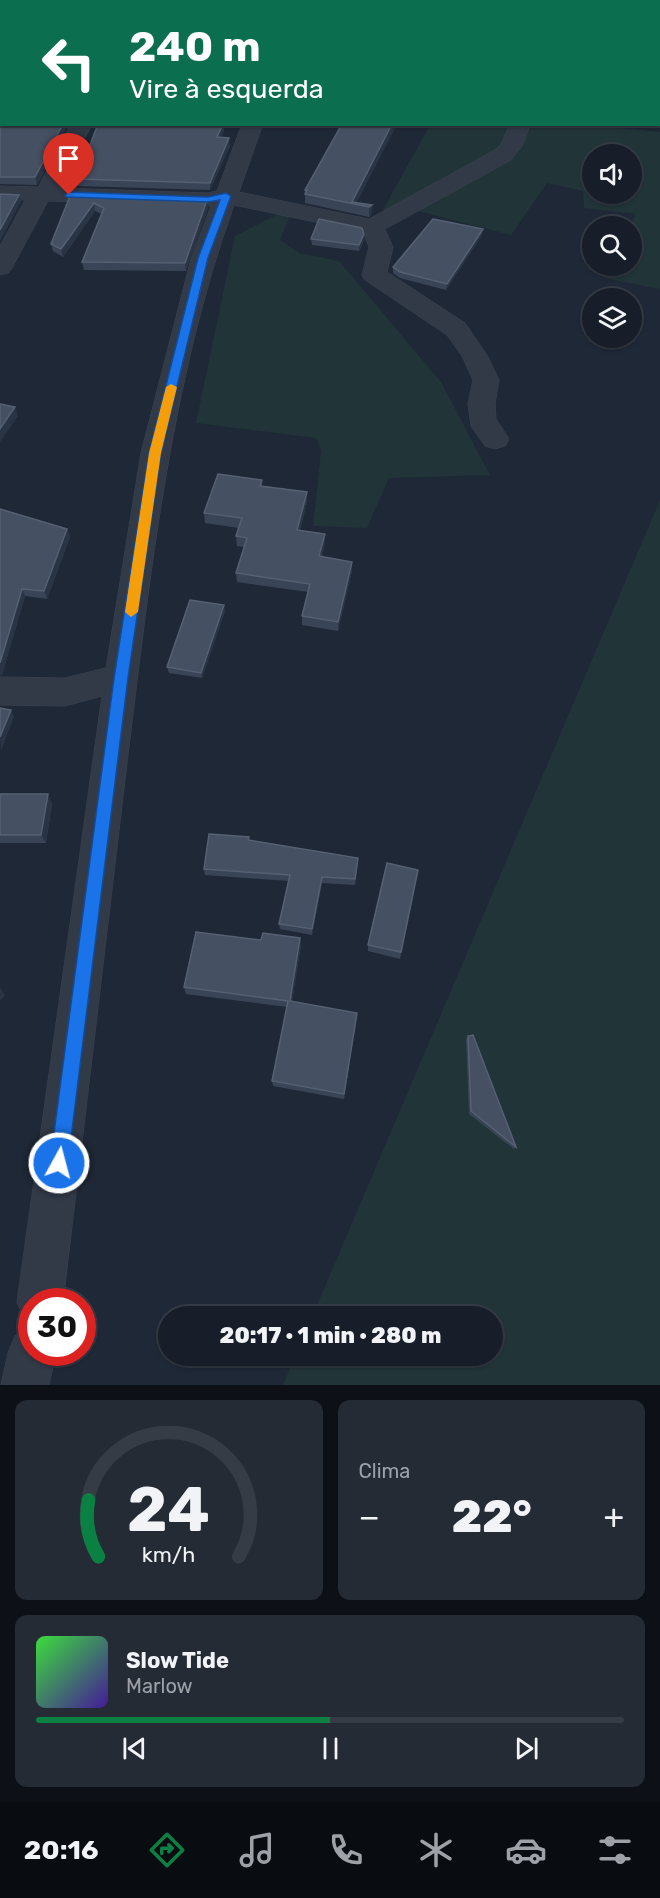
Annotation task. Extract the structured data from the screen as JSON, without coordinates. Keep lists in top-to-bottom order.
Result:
{
  "page": {
    "turn": ["240 m", "Vire à esquerda"],
    "limit": "30",
    "trip": "20:17 · 1 min · 280 m",
    "tile": "Clima",
    "heat": ["−", "22°", "+"],
    "song": ["Slow Tide", "Marlow"],
    "tabs": "20:16",
    "gauge": ["24", "km/h"]
  }
}
